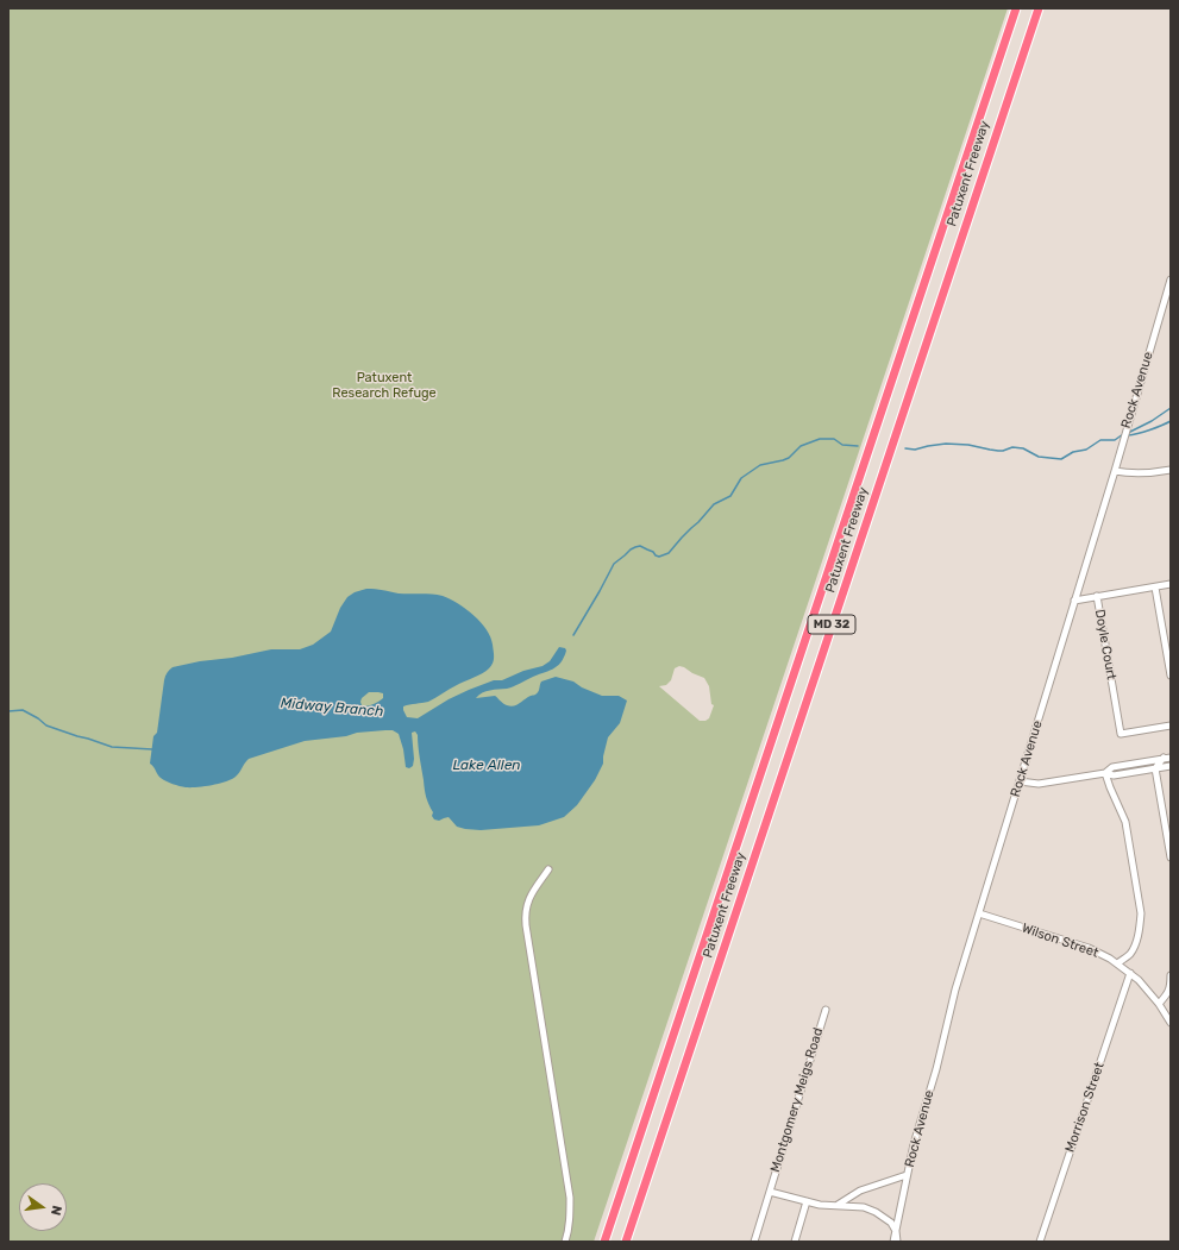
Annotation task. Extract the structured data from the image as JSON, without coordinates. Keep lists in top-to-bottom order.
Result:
{
  "streets": {
    "highway": ["Patuxent Freeway", "MD 32"],
    "street": [
      "Rock Avenue",
      "Doyle Court",
      "Wilson Street",
      "Montgomery Meigs Road",
      "Morrison Street"
    ]
  },
  "crossings": [
    ["Rock Avenue", "Wilson Street"],
    ["Wilson Street", "Morrison Street"]
  ],
  "water": ["Midway Branch", "Lake Allen"],
  "parks": ["Patuxent Research Refuge"],
  "north": "right"
}
